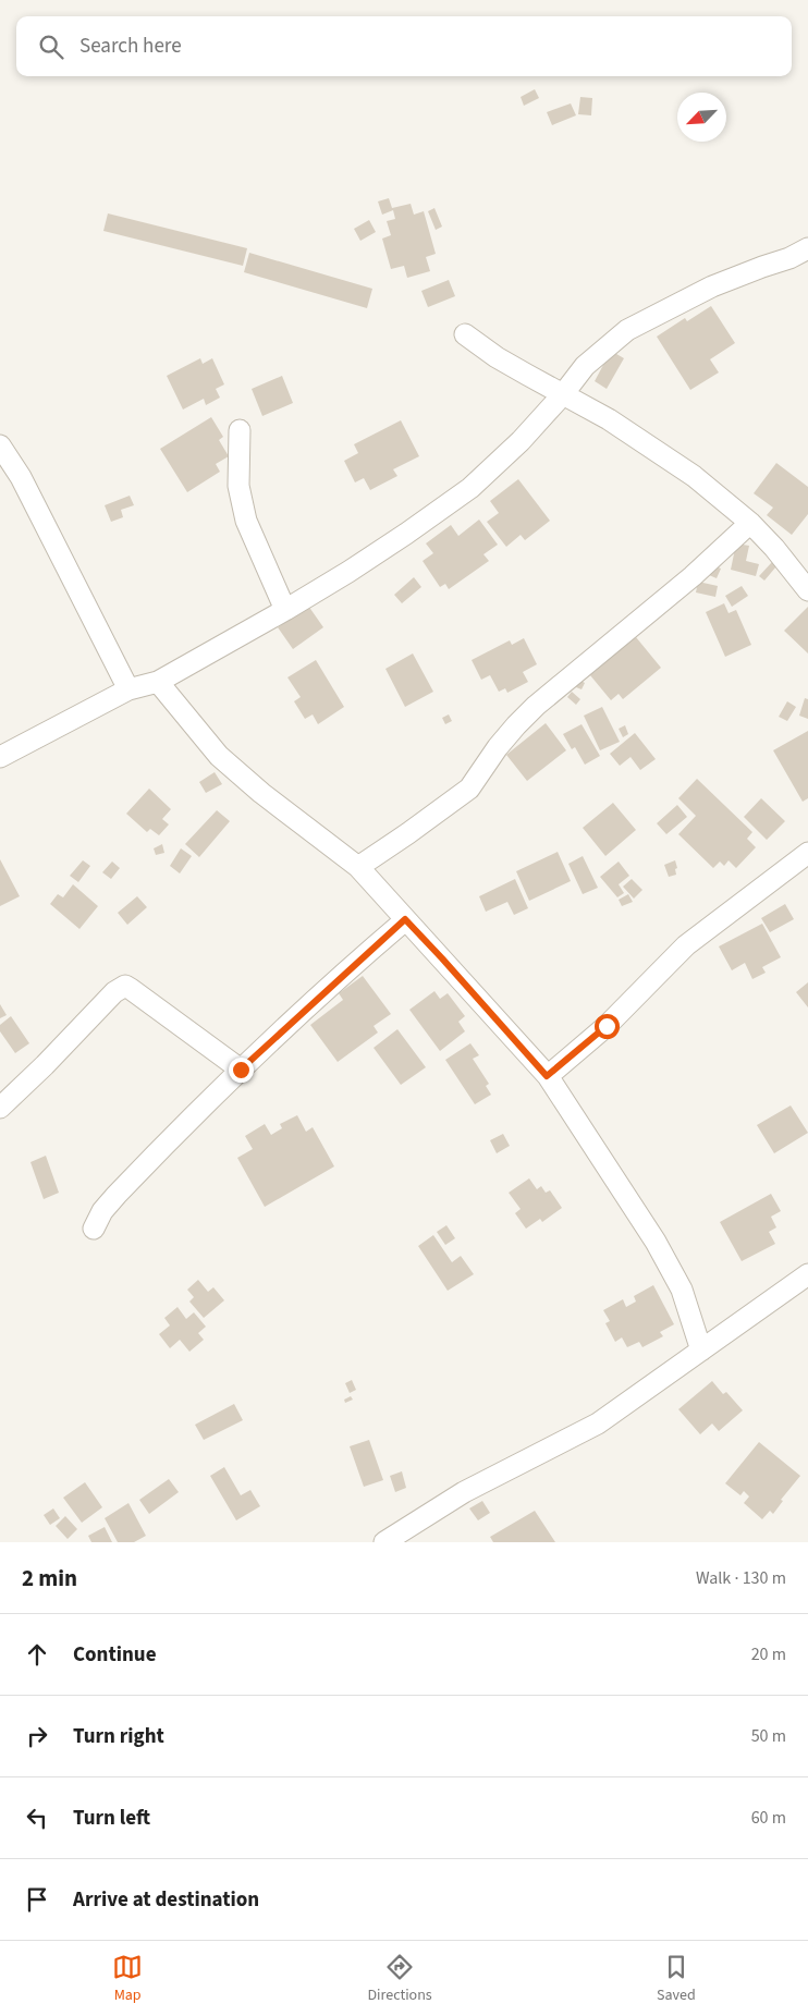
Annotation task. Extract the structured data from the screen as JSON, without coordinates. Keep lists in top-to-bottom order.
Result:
{
  "north": "bottom left",
  "page": {
    "search": "Search here",
    "heading": ["2 min", "Walk · 130 m"],
    "list": [
      ["Continue", "20 m"],
      ["Turn right", "50 m"],
      ["Turn left", "60 m"],
      "Arrive at destination"
    ],
    "nav": ["Map", "Directions", "Saved"]
  }
}
